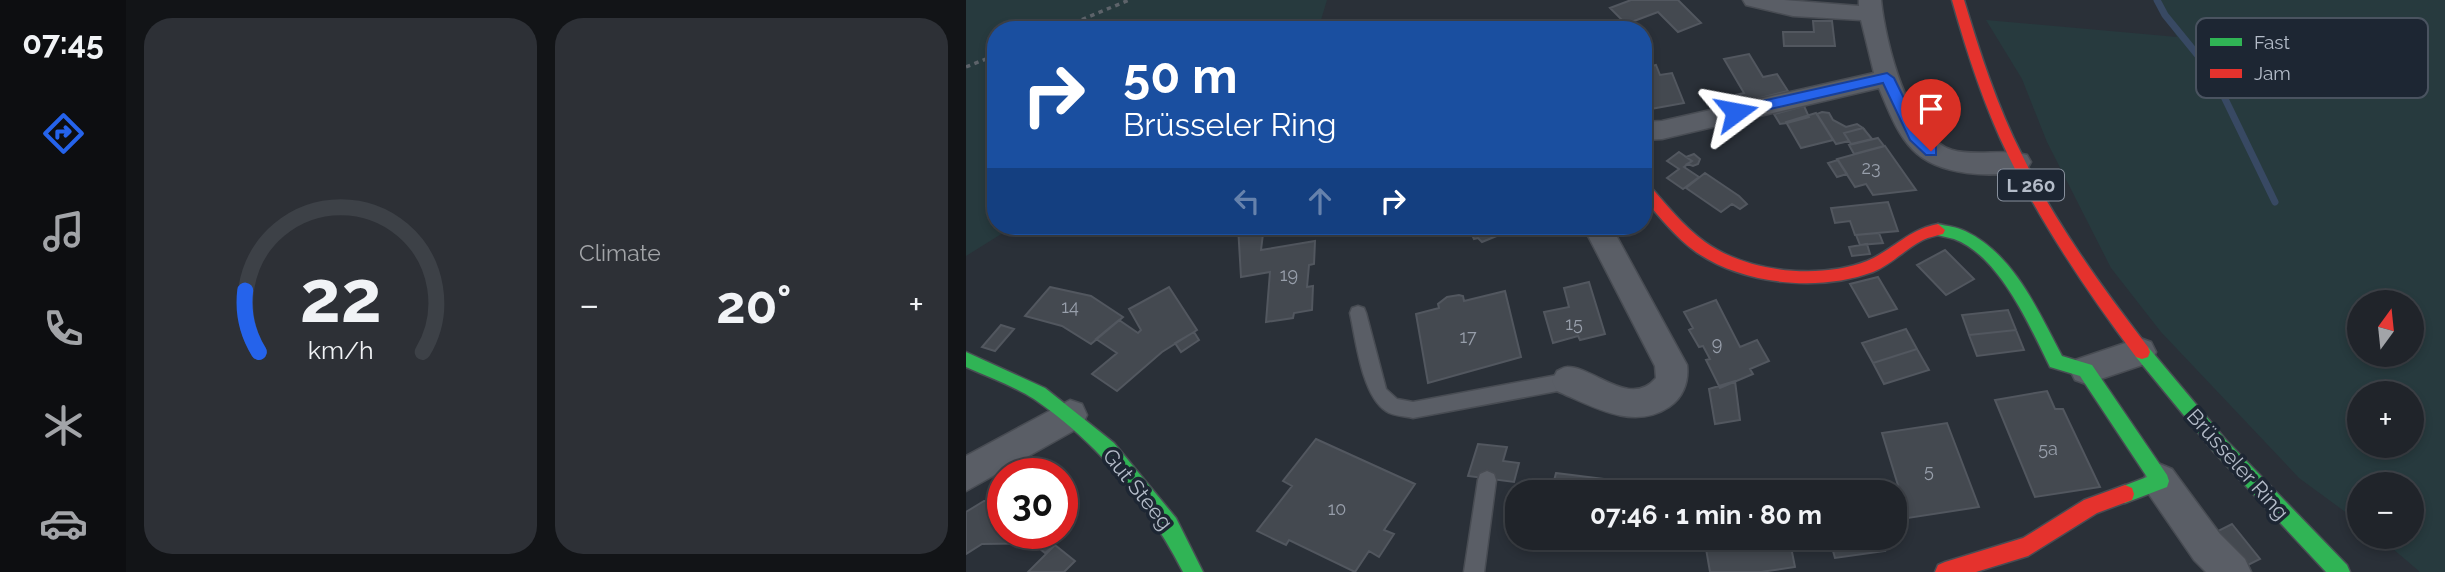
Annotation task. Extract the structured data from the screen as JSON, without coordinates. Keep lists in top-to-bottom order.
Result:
{
  "streets": {
    "street": ["L 260", "Brüsseler Ring", "Gut Steeg"]
  },
  "house_numbers": [
    "23",
    "19",
    "14",
    "15",
    "17",
    "9",
    "5a",
    "5",
    "10"
  ],
  "legend": ["Fast", "Jam"],
  "north": "top",
  "page": {
    "tabs": "07:45",
    "tile": "Climate",
    "turn": ["50 m", "Brüsseler Ring"],
    "heat": ["−", "20°", "+"],
    "map_buttons": ["+", "−"],
    "limit": "30",
    "trip": "07:46 · 1 min · 80 m",
    "gauge": ["22", "km/h"]
  }
}
